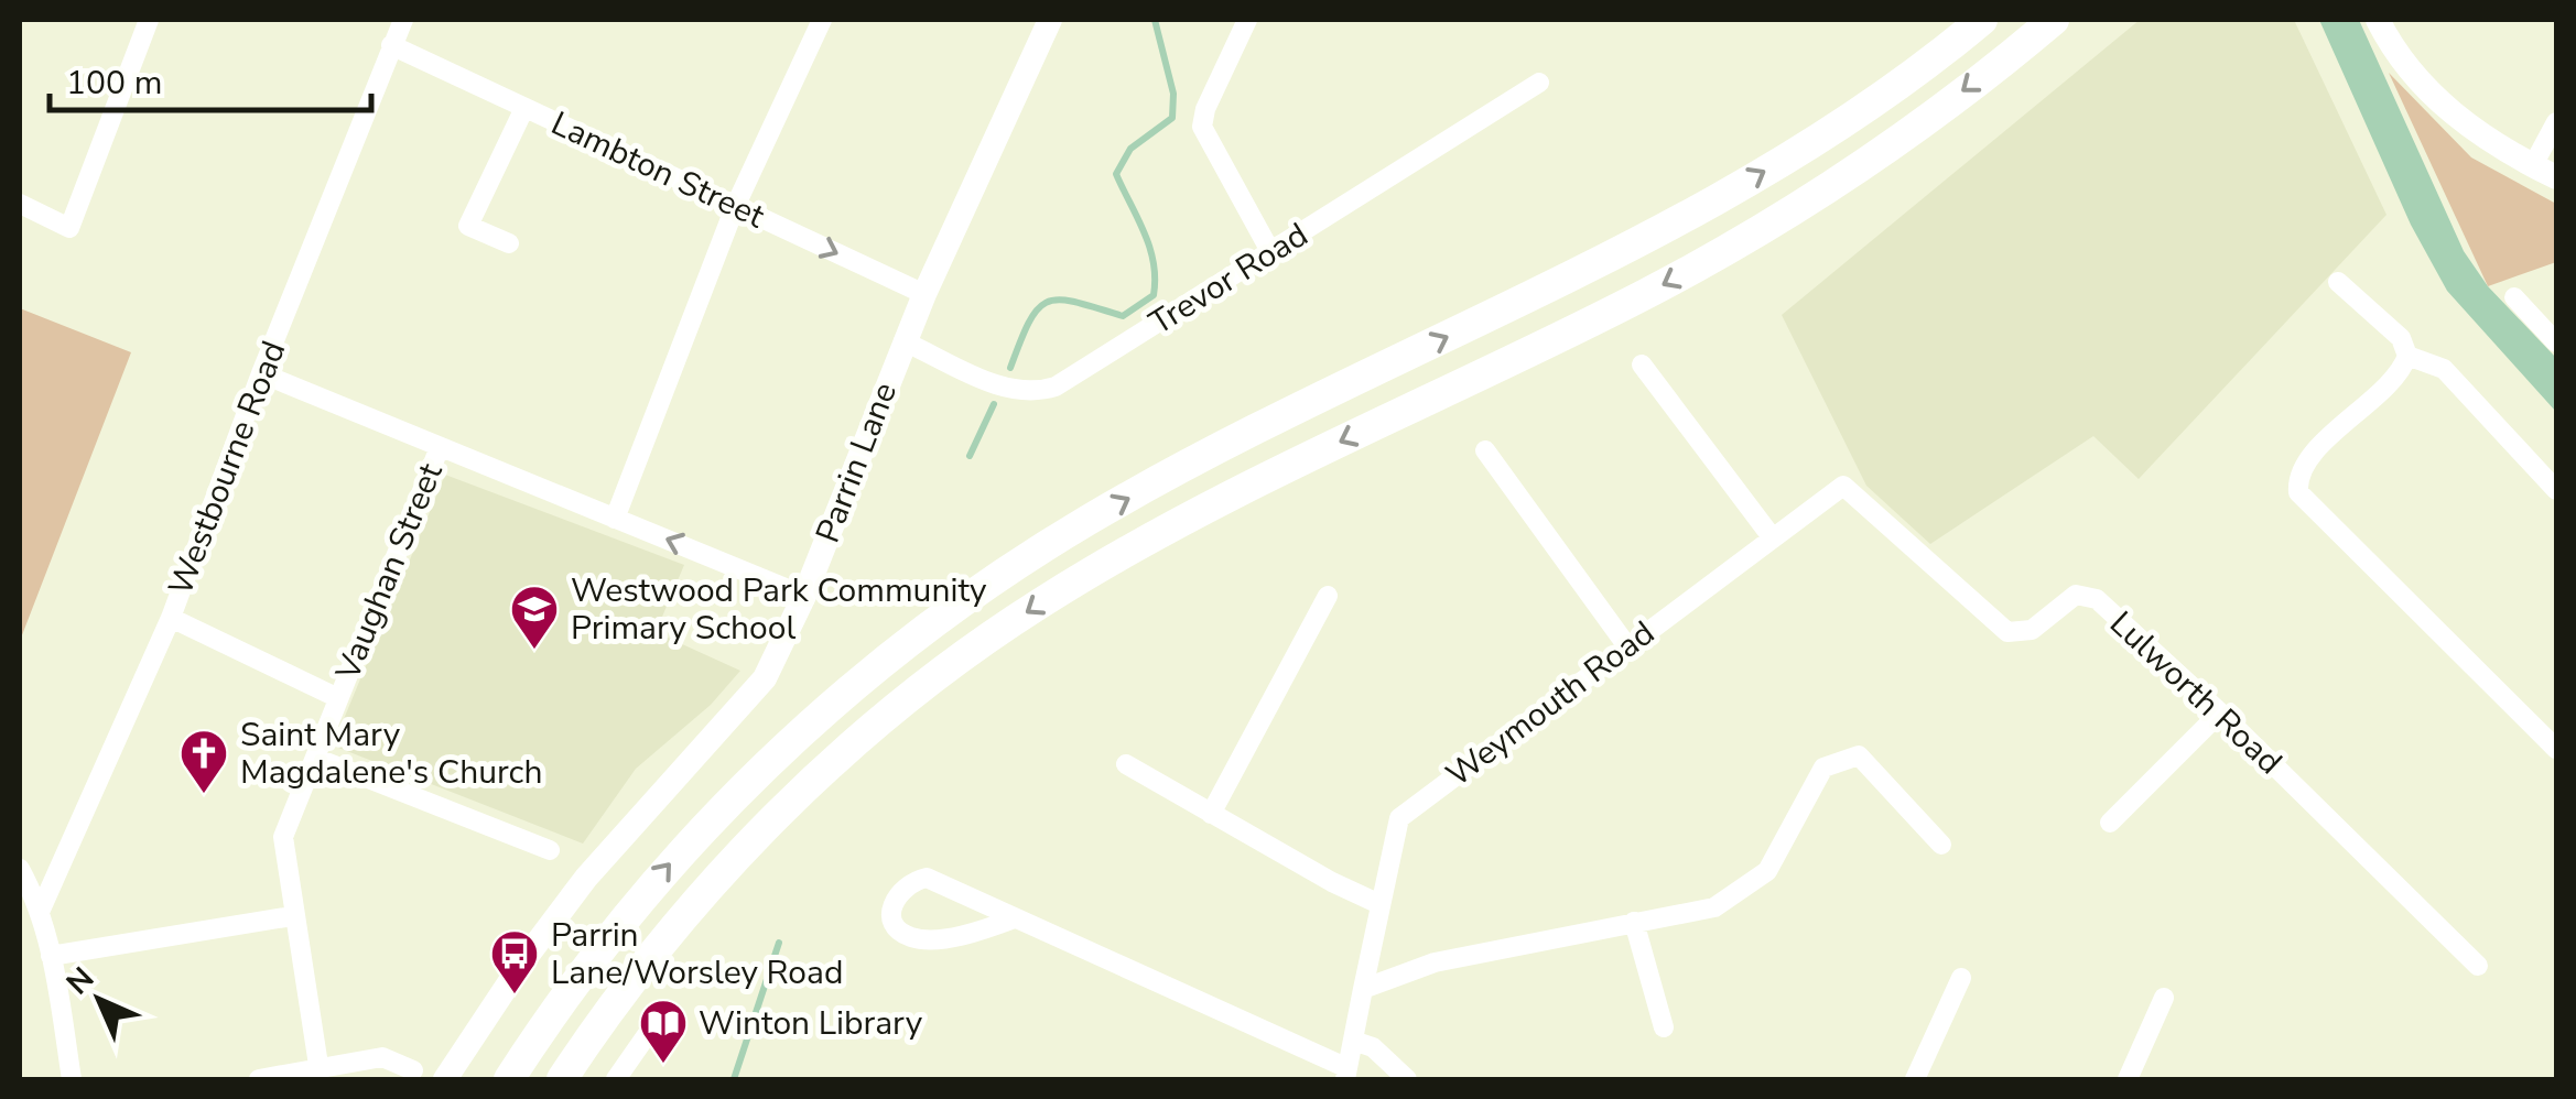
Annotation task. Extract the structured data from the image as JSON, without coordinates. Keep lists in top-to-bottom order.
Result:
{
  "streets": {
    "main road": ["Parrin Lane"],
    "street": [
      "Lambton Street",
      "Trevor Road",
      "Westbourne Road",
      "Vaughan Street",
      "Lulworth Road",
      "Weymouth Road"
    ]
  },
  "crossings": [
    ["Lambton Street", "Parrin Lane"],
    ["Lambton Street", "Westbourne Road"],
    ["Trevor Road", "Parrin Lane"],
    ["Lulworth Road", "Weymouth Road"]
  ],
  "one_way": ["Lambton Street"],
  "places": {
    "school or university": ["Westwood Park Community Primary School"],
    "church": ["Saint Mary Magdalene's Church"],
    "bus stop": ["Parrin Lane/Worsley Road"],
    "library": ["Winton Library"]
  },
  "scale_bar": "100 m",
  "north": "top left"
}
